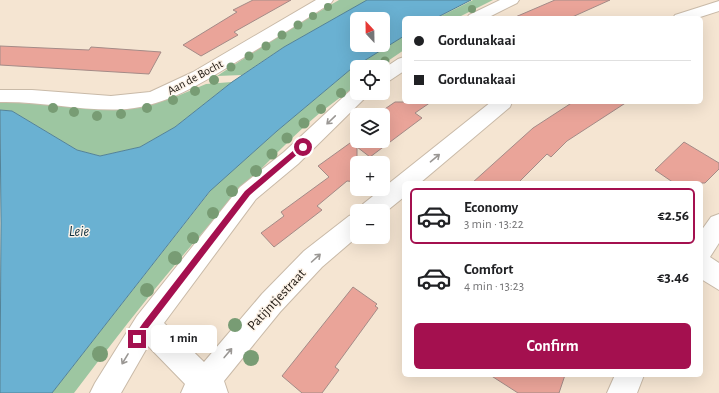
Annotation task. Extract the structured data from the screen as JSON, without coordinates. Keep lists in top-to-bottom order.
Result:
{
  "streets": {
    "street": ["Aan de Bocht", "Patijntjestraat"]
  },
  "water": ["Leie"],
  "north": "top",
  "page": {
    "map_buttons": ["+", "−"],
    "banner": ["Gordunakaai", "Gordunakaai"],
    "list": [
      {
        "name": "Economy",
        "note": "3 min · 13:22",
        "value": "€2.56"
      },
      {
        "name": "Comfort",
        "note": "4 min · 13:23",
        "value": "€3.46"
      }
    ],
    "buttons": "Confirm",
    "bubble": "1 min"
  }
}
